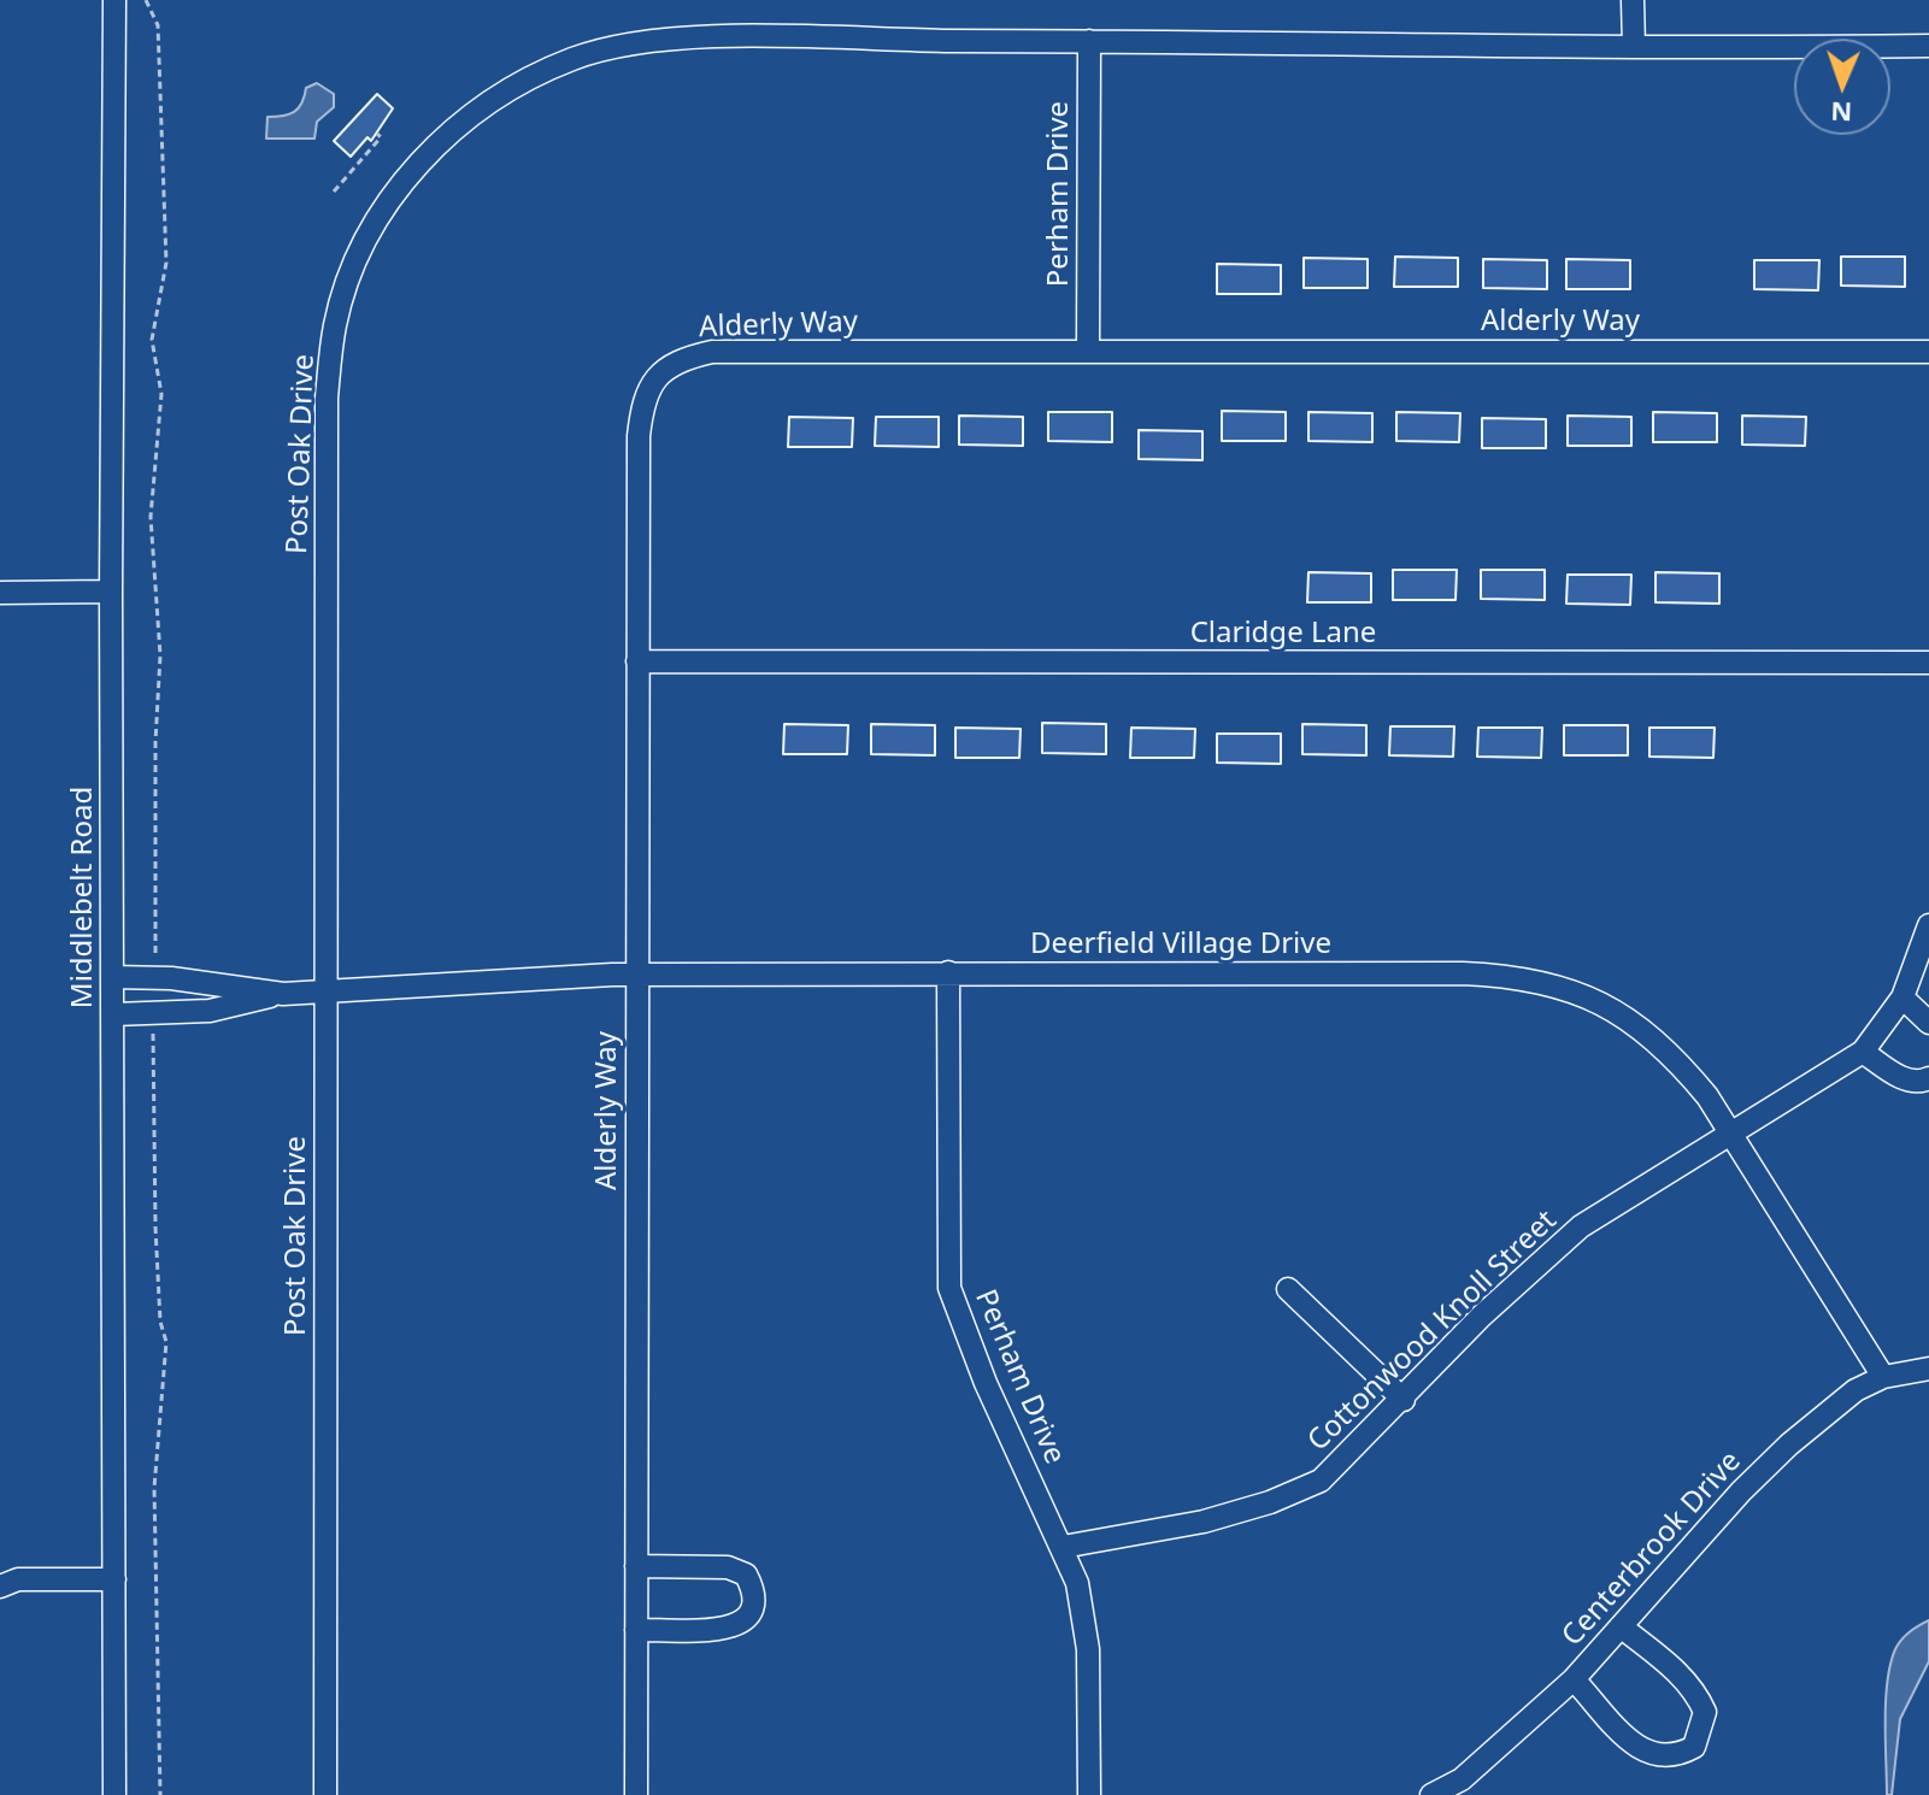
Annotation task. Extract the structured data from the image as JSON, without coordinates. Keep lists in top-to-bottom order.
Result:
{
  "streets": {
    "street": [
      "Perham Drive",
      "Alderly Way",
      "Post Oak Drive",
      "Claridge Lane",
      "Middlebelt Road",
      "Deerfield Village Drive",
      "Cottonwood Knoll Street",
      "Centerbrook Drive"
    ]
  },
  "crossings": [
    ["Perham Drive", "Alderly Way"],
    ["Perham Drive", "Post Oak Drive"],
    ["Perham Drive", "Deerfield Village Drive"],
    ["Perham Drive", "Cottonwood Knoll Street"],
    ["Alderly Way", "Claridge Lane"],
    ["Alderly Way", "Deerfield Village Drive"],
    ["Post Oak Drive", "Deerfield Village Drive"],
    ["Middlebelt Road", "Deerfield Village Drive"],
    ["Deerfield Village Drive", "Cottonwood Knoll Street"],
    ["Deerfield Village Drive", "Centerbrook Drive"]
  ],
  "north": "bottom"
}
